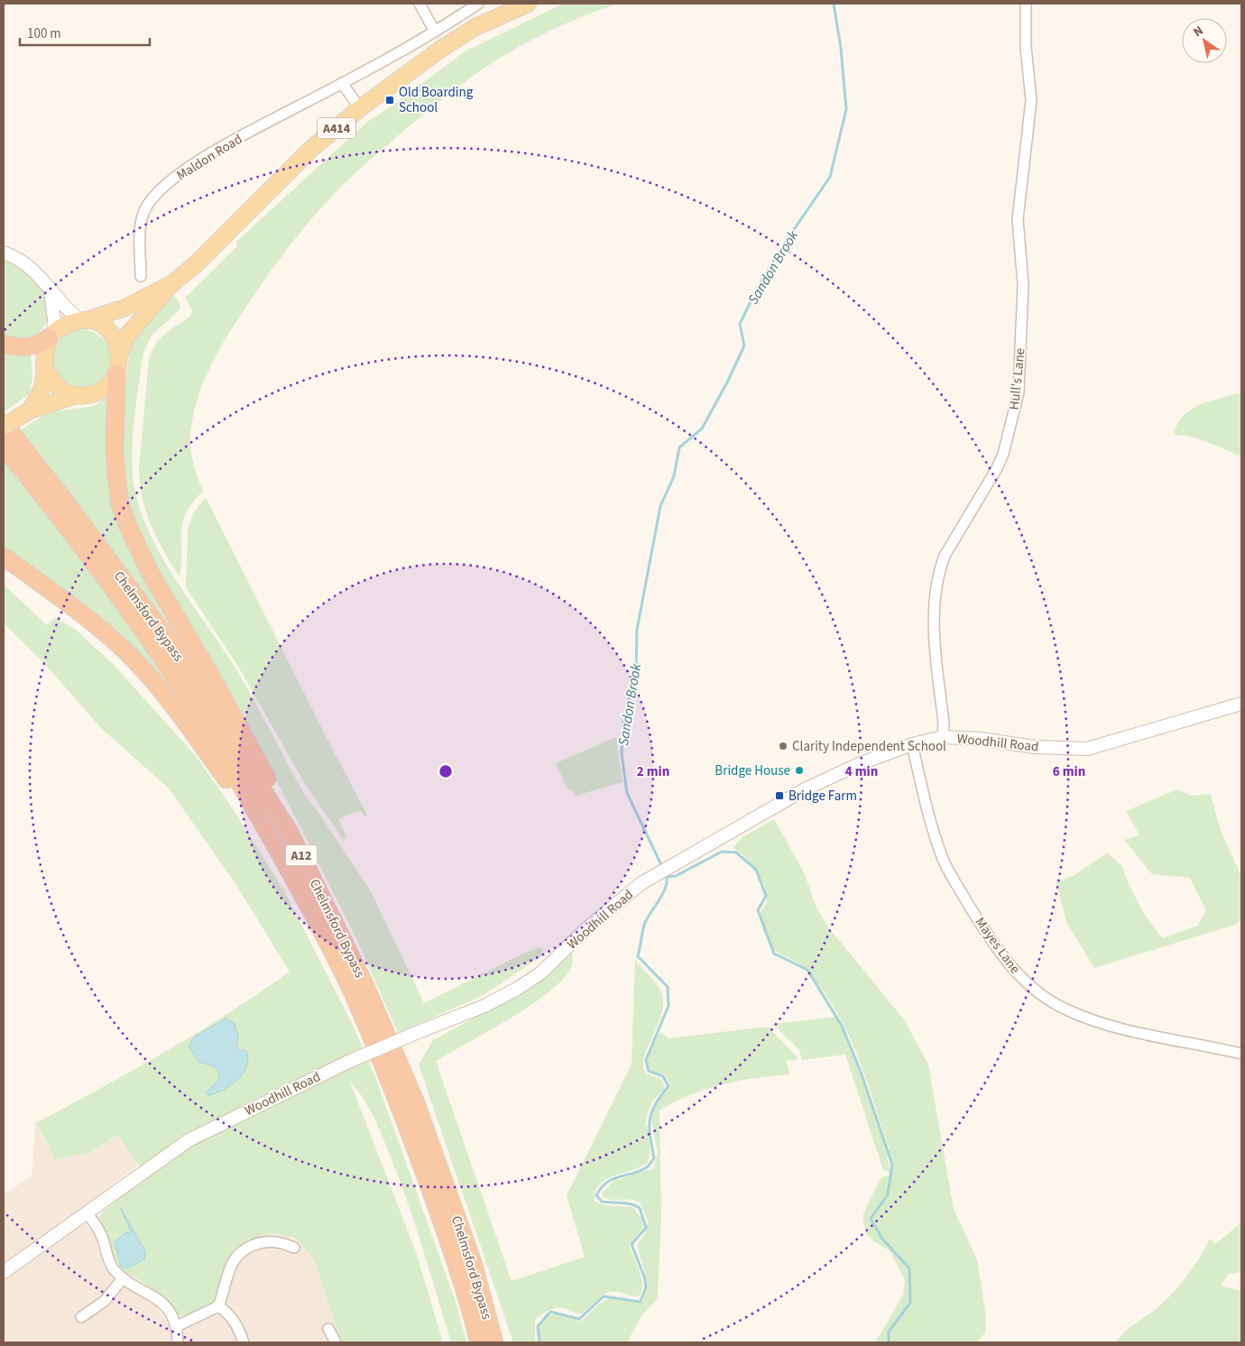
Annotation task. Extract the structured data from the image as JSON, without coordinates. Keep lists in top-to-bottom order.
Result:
{
  "streets": {
    "highway": ["Chelmsford Bypass", "A12"],
    "main road": ["A414"],
    "street": [
      "Maldon Road",
      "Hull's Lane",
      "Woodhill Road",
      "Mayes Lane"
    ]
  },
  "crossings": [
    ["A414", "A12"],
    ["Hull's Lane", "Woodhill Road"],
    ["Chelmsford Bypass", "A12"],
    ["Woodhill Road", "Mayes Lane"]
  ],
  "water": ["Sandon Brook"],
  "places": {
    "transit": ["Old Boarding School", "Bridge Farm"],
    "other": ["Clarity Independent School", "Bridge House"]
  },
  "scale_bar": "100 m",
  "north": "top left",
  "rings": ["2 min", "4 min", "6 min"]
}
